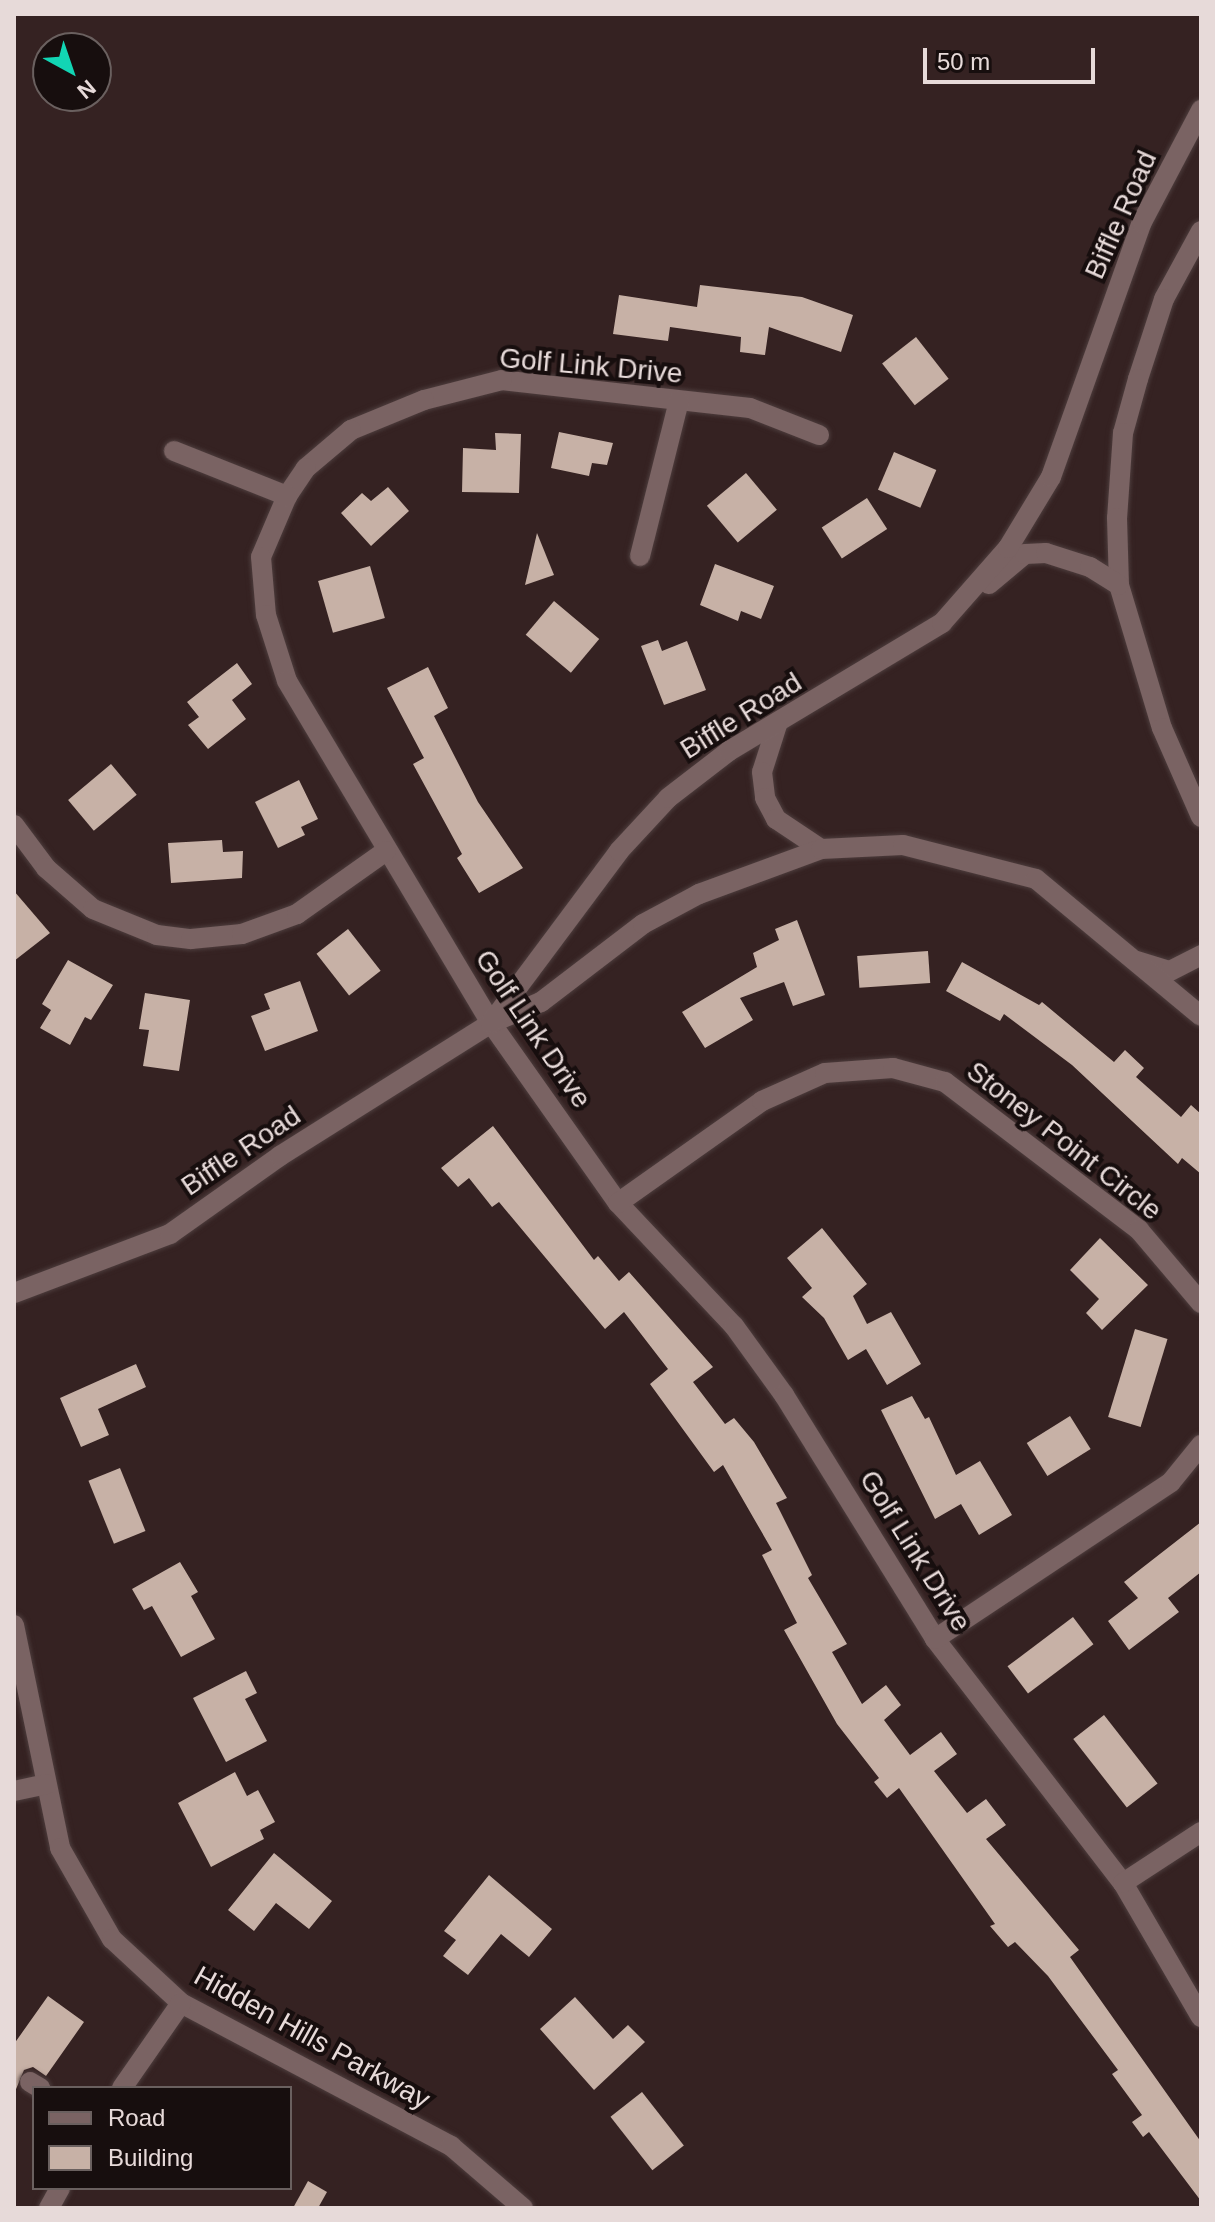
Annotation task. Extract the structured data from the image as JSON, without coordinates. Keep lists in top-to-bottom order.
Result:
{
  "streets": {
    "street": [
      "Biffle Road",
      "Golf Link Drive",
      "Stoney Point Circle",
      "Hidden Hills Parkway"
    ]
  },
  "crossings": [
    ["Biffle Road", "Golf Link Drive"],
    ["Golf Link Drive", "Stoney Point Circle"]
  ],
  "legend": ["Road", "Building"],
  "scale_bar": "50 m",
  "north": "bottom right"
}
